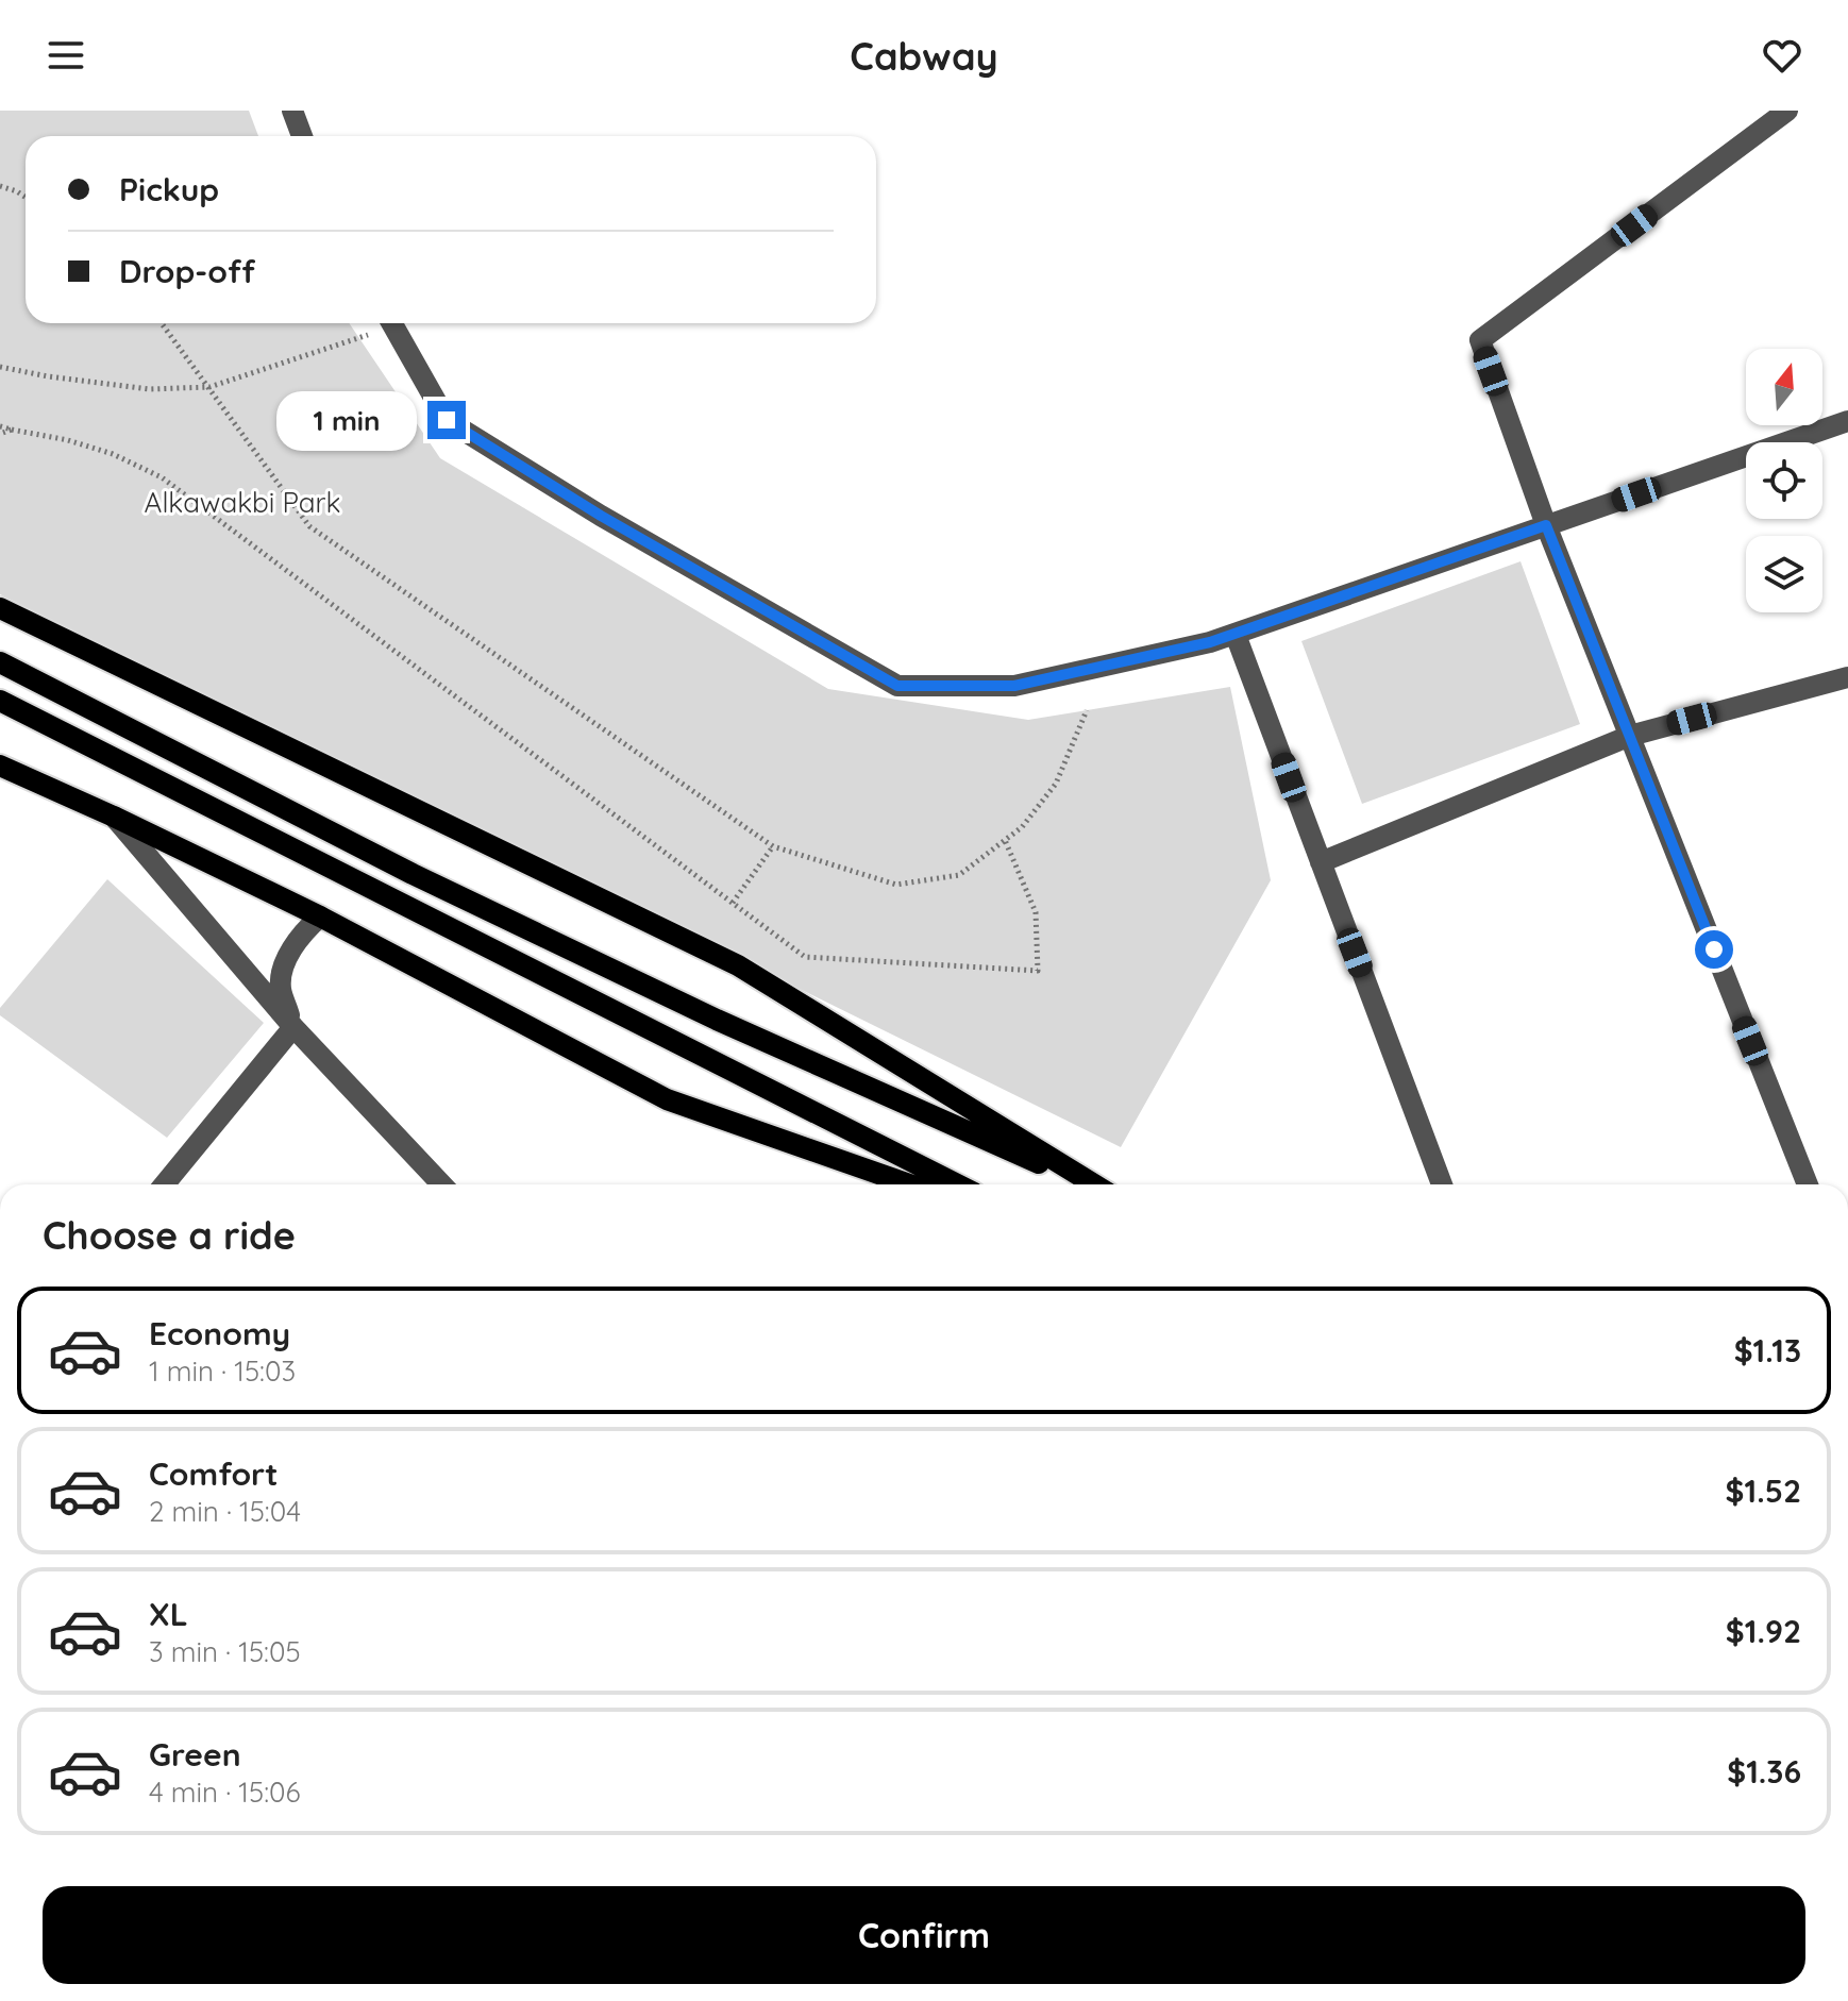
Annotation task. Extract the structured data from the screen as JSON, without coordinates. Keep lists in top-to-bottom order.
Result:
{
  "parks": ["Alkawakbi Park"],
  "north": "top",
  "page": {
    "header": "Cabway",
    "banner": ["Pickup", "Drop-off"],
    "bubble": "1 min",
    "heading": "Choose a ride",
    "list": [
      {
        "name": "Economy",
        "note": "1 min · 15:03",
        "value": "$1.13"
      },
      {
        "name": "Comfort",
        "note": "2 min · 15:04",
        "value": "$1.52"
      },
      {
        "name": "XL",
        "note": "3 min · 15:05",
        "value": "$1.92"
      },
      {
        "name": "Green",
        "note": "4 min · 15:06",
        "value": "$1.36"
      }
    ],
    "buttons": "Confirm"
  }
}
